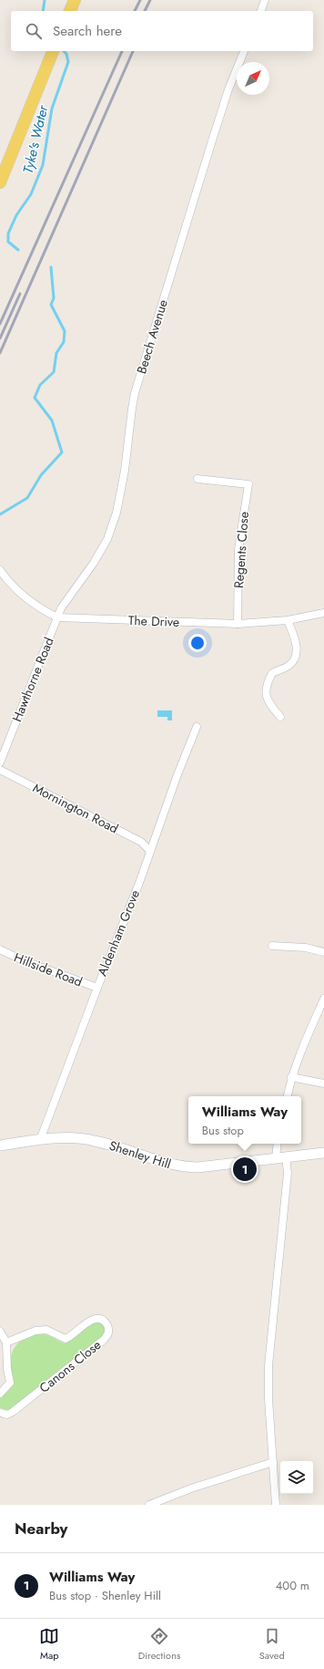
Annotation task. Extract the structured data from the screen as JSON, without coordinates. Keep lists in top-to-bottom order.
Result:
{
  "streets": {
    "street": [
      "Beech Avenue",
      "Regents Close",
      "The Drive",
      "Hawthorne Road",
      "Mornington Road",
      "Aldenham Grove",
      "Hillside Road",
      "Shenley Hill",
      "Canons Close"
    ]
  },
  "crossings": [
    ["Beech Avenue", "The Drive"],
    ["Beech Avenue", "Hawthorne Road"],
    ["Regents Close", "The Drive"],
    ["The Drive", "Hawthorne Road"],
    ["Mornington Road", "Aldenham Grove"],
    ["Aldenham Grove", "Hillside Road"],
    ["Aldenham Grove", "Shenley Hill"]
  ],
  "water": ["Tyke's Water"],
  "north": "top right",
  "page": {
    "search": "Search here",
    "popup": ["Williams Way", "Bus stop"],
    "pins": "1",
    "heading": "Nearby",
    "list": [
      {
        "mark": "1",
        "name": "Williams Way",
        "note": "Bus stop · Shenley Hill",
        "value": "400 m"
      }
    ],
    "nav": ["Map", "Directions", "Saved"]
  }
}
